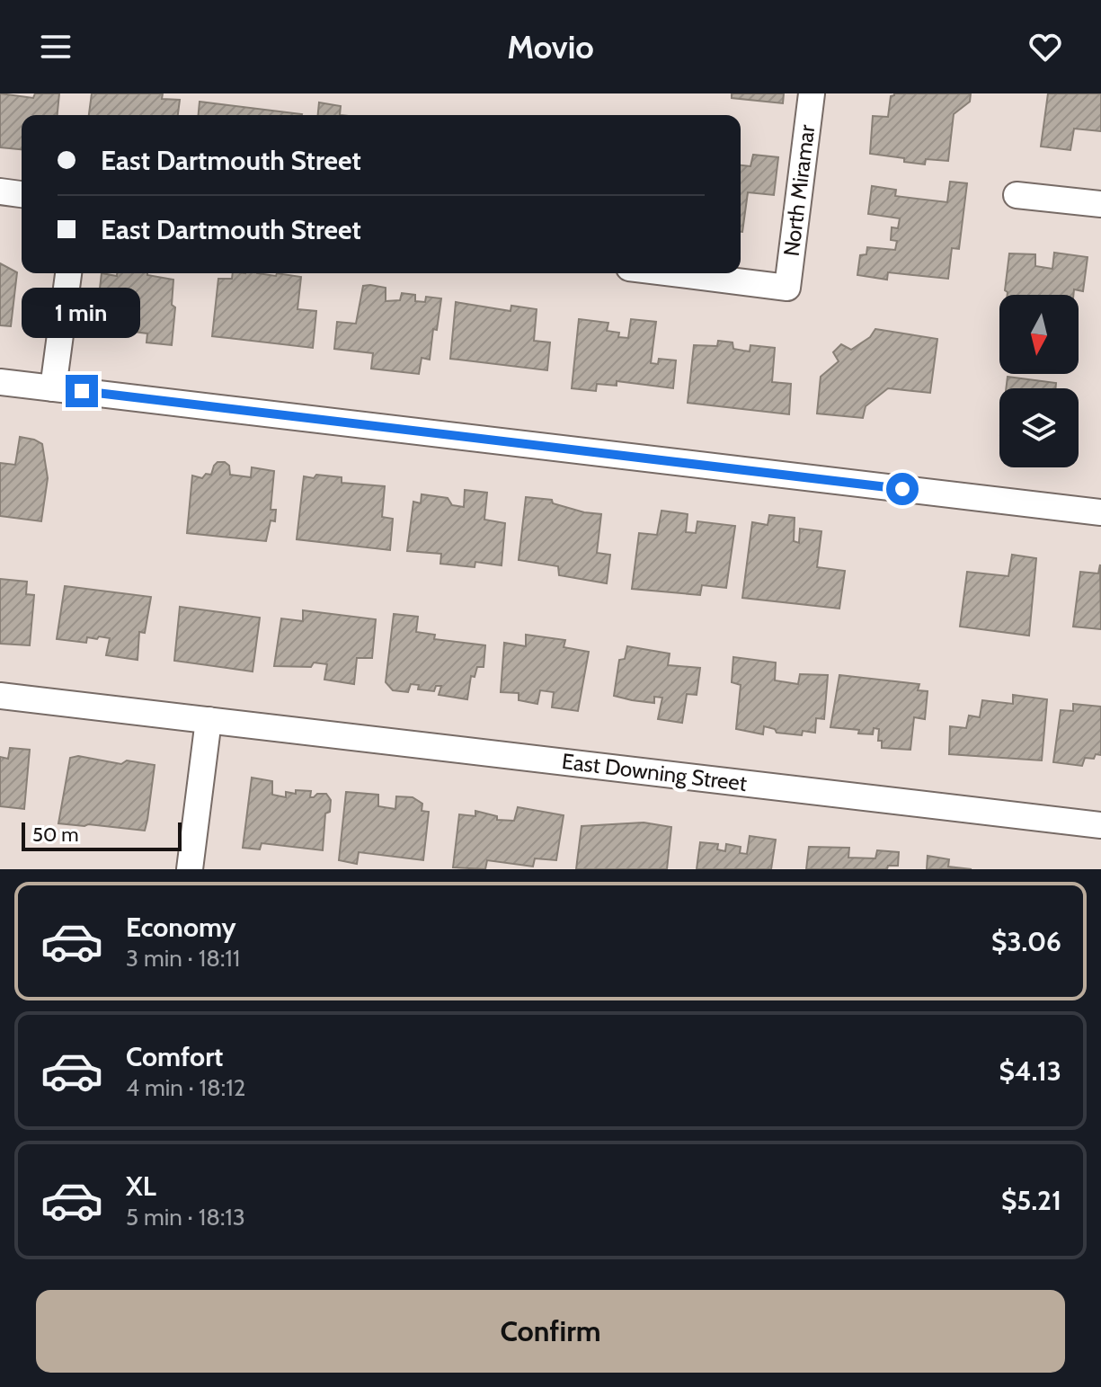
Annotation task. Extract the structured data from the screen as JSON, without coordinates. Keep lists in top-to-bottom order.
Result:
{
  "streets": {
    "street": ["North Miramar", "East Downing Street"]
  },
  "scale_bar": "50 m",
  "north": "bottom",
  "page": {
    "header": "Movio",
    "banner": ["East Dartmouth Street", "East Dartmouth Street"],
    "bubble": "1 min",
    "scale": "50 m",
    "list": [
      {
        "name": "Economy",
        "note": "3 min · 18:11",
        "value": "$3.06"
      },
      {
        "name": "Comfort",
        "note": "4 min · 18:12",
        "value": "$4.13"
      },
      {
        "name": "XL",
        "note": "5 min · 18:13",
        "value": "$5.21"
      }
    ],
    "buttons": "Confirm"
  }
}
